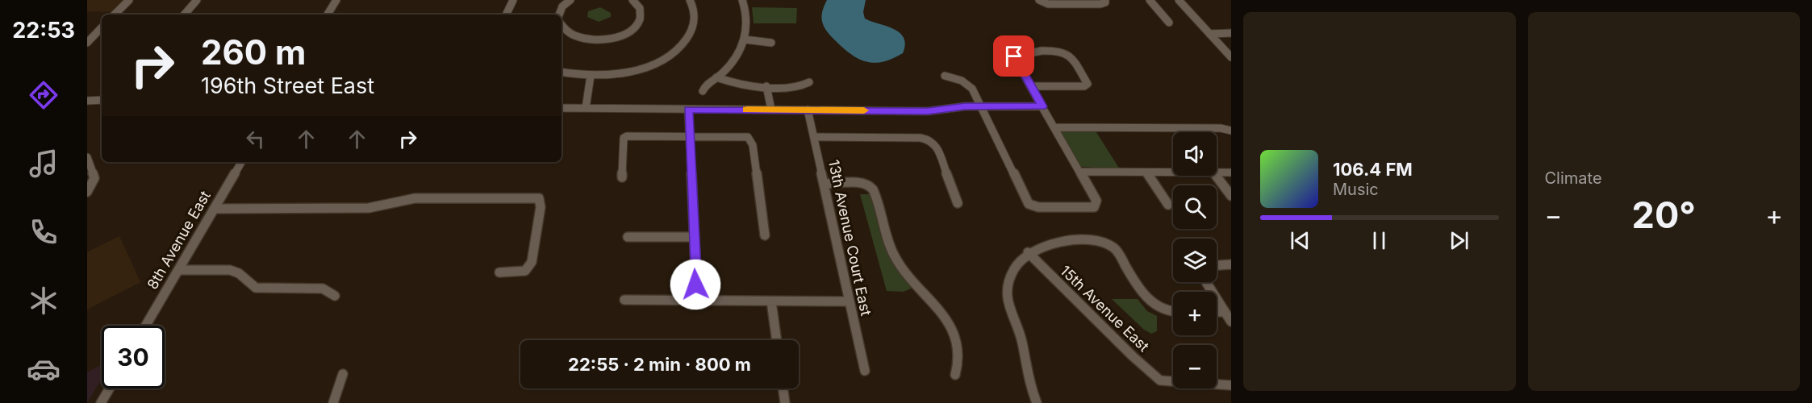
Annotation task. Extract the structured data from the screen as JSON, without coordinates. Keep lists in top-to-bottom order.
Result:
{
  "streets": {
    "street": ["13th Avenue Court East", "8th Avenue East", "15th Avenue East"]
  },
  "page": {
    "tabs": "22:53",
    "tile": "Climate",
    "turn": ["260 m", "196th Street East"],
    "map_buttons": ["+", "−"],
    "song": ["106.4 FM", "Music"],
    "heat": ["−", "20°", "+"],
    "limit": "30",
    "trip": "22:55 · 2 min · 800 m"
  }
}
